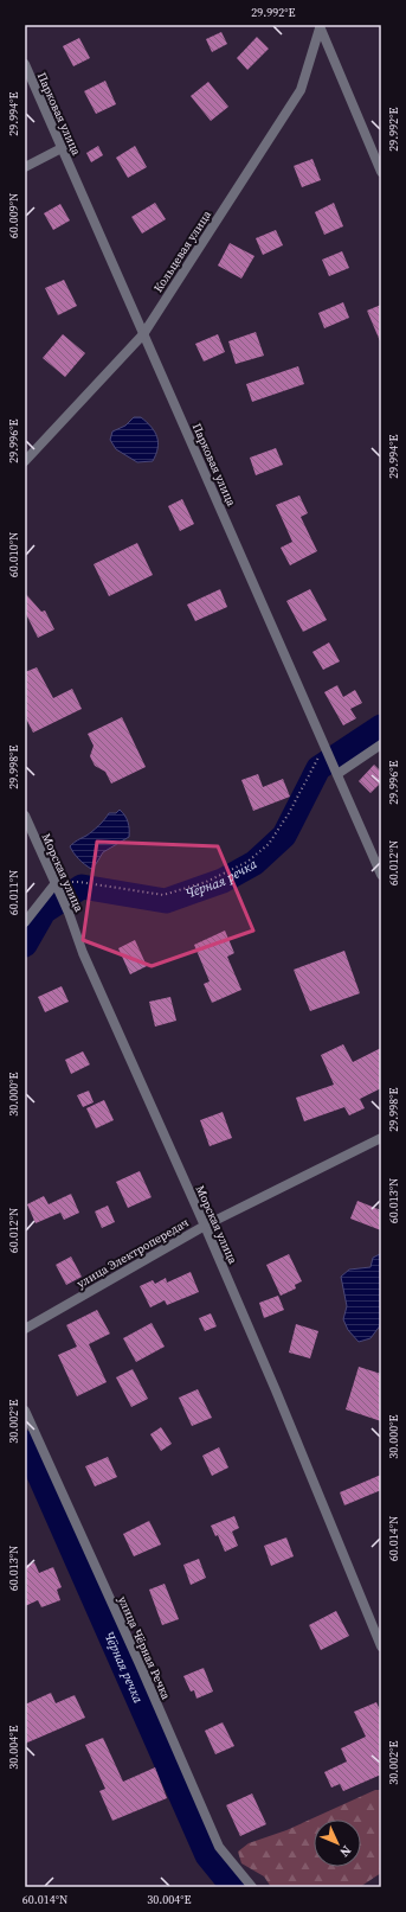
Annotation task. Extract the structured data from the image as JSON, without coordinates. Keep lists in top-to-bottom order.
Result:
{
  "streets": {
    "street": [
      "Парковая улица",
      "Кольцевая улица",
      "Морская улица",
      "улица Электропередач",
      "улица Чёрная Речка"
    ]
  },
  "crossings": [
    ["Парковая улица", "Кольцевая улица"],
    ["Морская улица", "улица Электропередач"]
  ],
  "water": ["Чёрная речка"],
  "north": "bottom right",
  "coordinates": [
    "29.992°E",
    "29.994°E",
    "60.009°N",
    "29.996°E",
    "60.010°N",
    "29.998°E",
    "60.012°N",
    "60.011°N",
    "30.000°E",
    "60.013°N",
    "30.002°E",
    "60.014°N",
    "30.004°E"
  ]
}
